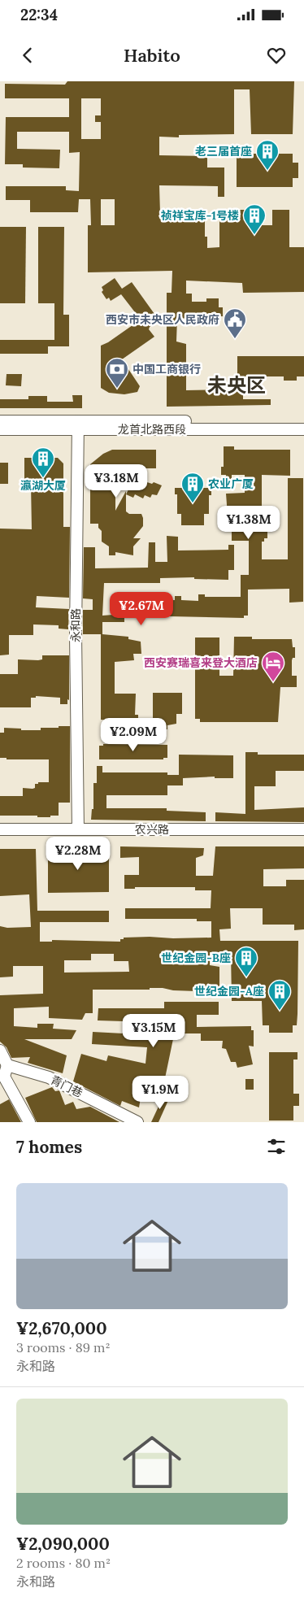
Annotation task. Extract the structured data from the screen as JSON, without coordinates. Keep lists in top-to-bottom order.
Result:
{
  "streets": {
    "street": [
      "龙首北路西段",
      "永和路",
      "农兴路",
      "青门巷"
    ]
  },
  "crossings": [
    ["龙首北路西段", "永和路"],
    ["永和路", "农兴路"]
  ],
  "districts": ["未央区"],
  "places": {
    "building": [
      "老三届首座",
      "祯祥宝库-1号楼",
      "瀛湖大厦",
      "农业广厦",
      "世纪金园-B座",
      "世纪金园-A座"
    ],
    "public building": ["西安市未央区人民政府"],
    "bank": ["中国工商银行"],
    "hotel": ["西安赛瑞喜来登大酒店"]
  },
  "page": {
    "status": "22:34",
    "header": "Habito",
    "price": [
      "¥3.18M",
      "¥1.38M",
      "¥2.67M",
      "¥2.09M",
      "¥2.28M",
      "¥3.15M",
      "¥1.9M"
    ],
    "heading": "7 homes",
    "list": [
      {
        "name": "¥2,670,000",
        "note": "3 rooms · 89 m² · 永和路"
      },
      {
        "name": "¥2,090,000",
        "note": "2 rooms · 80 m² · 永和路"
      }
    ]
  }
}
